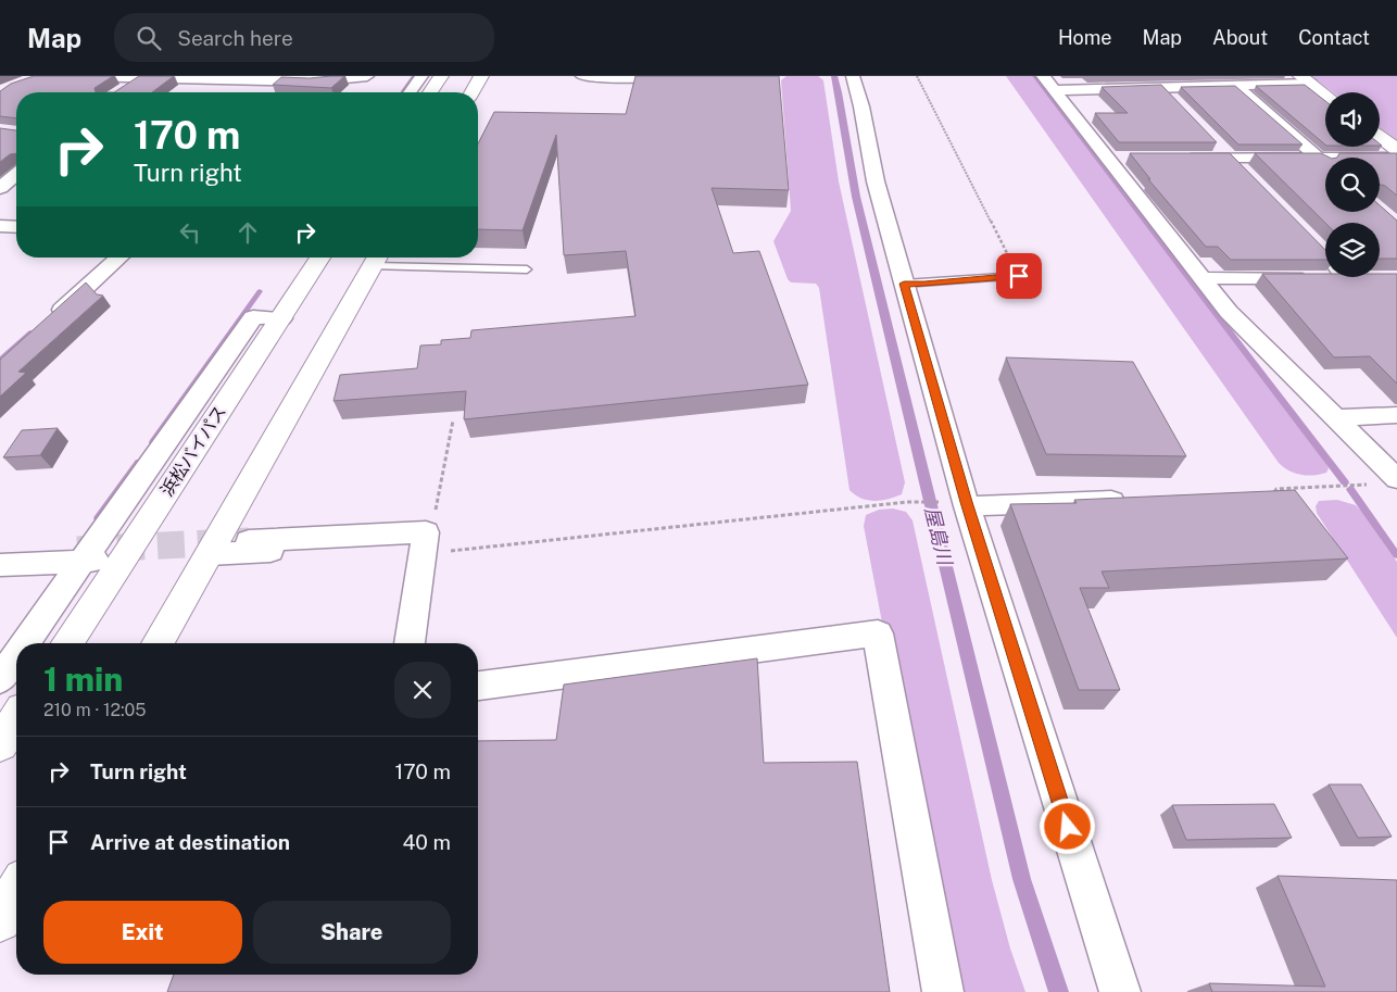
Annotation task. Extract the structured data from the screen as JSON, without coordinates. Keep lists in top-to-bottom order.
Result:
{
  "streets": {
    "main road": ["浜松バイパス"]
  },
  "water": ["屋島川"],
  "page": {
    "header": "Map",
    "search": "Search here",
    "nav": [
      "Home",
      "Map",
      "About",
      "Contact"
    ],
    "turn": ["170 m", "Turn right"],
    "heading": ["1 min", "210 m · 12:05"],
    "list": [
      {
        "name": "Turn right",
        "value": "170 m"
      },
      {
        "name": "Arrive at destination",
        "value": "40 m"
      }
    ],
    "buttons": ["Exit", "Share"]
  }
}
